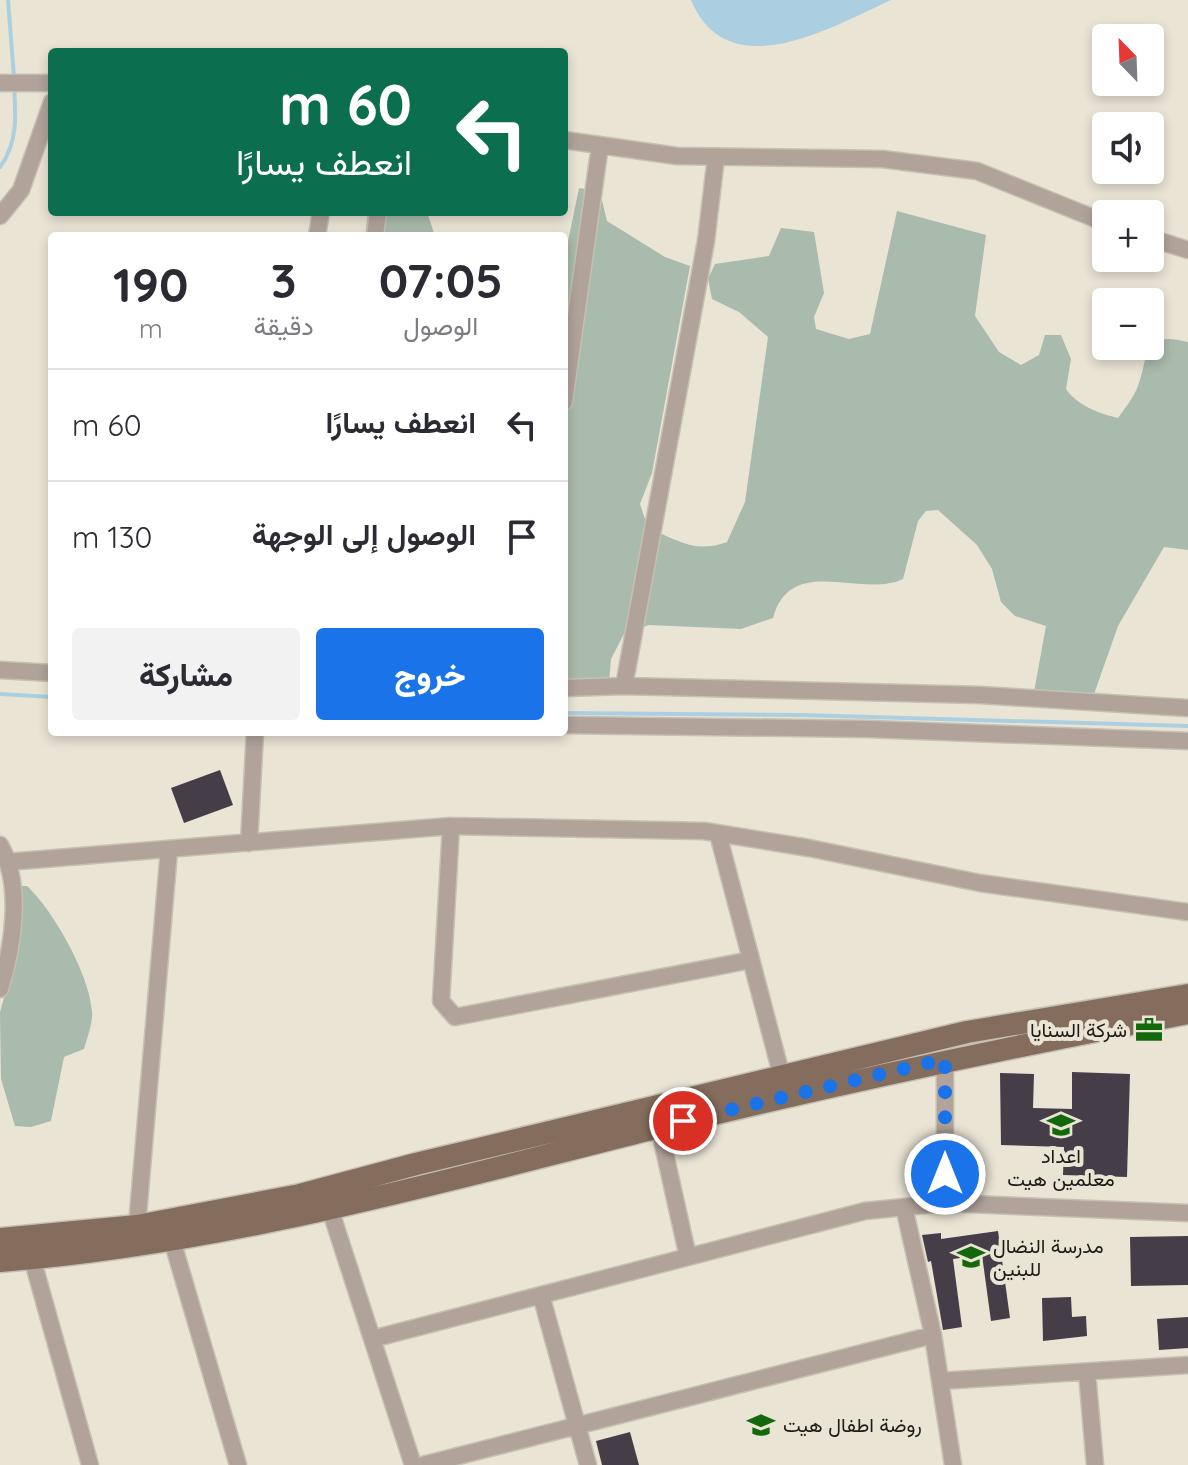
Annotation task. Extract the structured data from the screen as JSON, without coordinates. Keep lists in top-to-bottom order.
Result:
{
  "places": {
    "office": ["شركة السنايا"],
    "school or university": ["اعداد معلمين هيت", "مدرسة النضال للبنين", "روضة اطفال هيت"]
  },
  "north": "top left",
  "page": {
    "map_buttons": ["+", "−"],
    "turn": ["60 m", "انعطف يسارًا"],
    "eta": [
      "07:05",
      "الوصول",
      "3",
      "دقيقة",
      "190",
      "m"
    ],
    "list": [
      {
        "name": "انعطف يسارًا",
        "value": "60 m"
      },
      {
        "name": "الوصول إلى الوجهة",
        "value": "130 m"
      }
    ],
    "buttons": ["خروج", "مشاركة"]
  }
}
